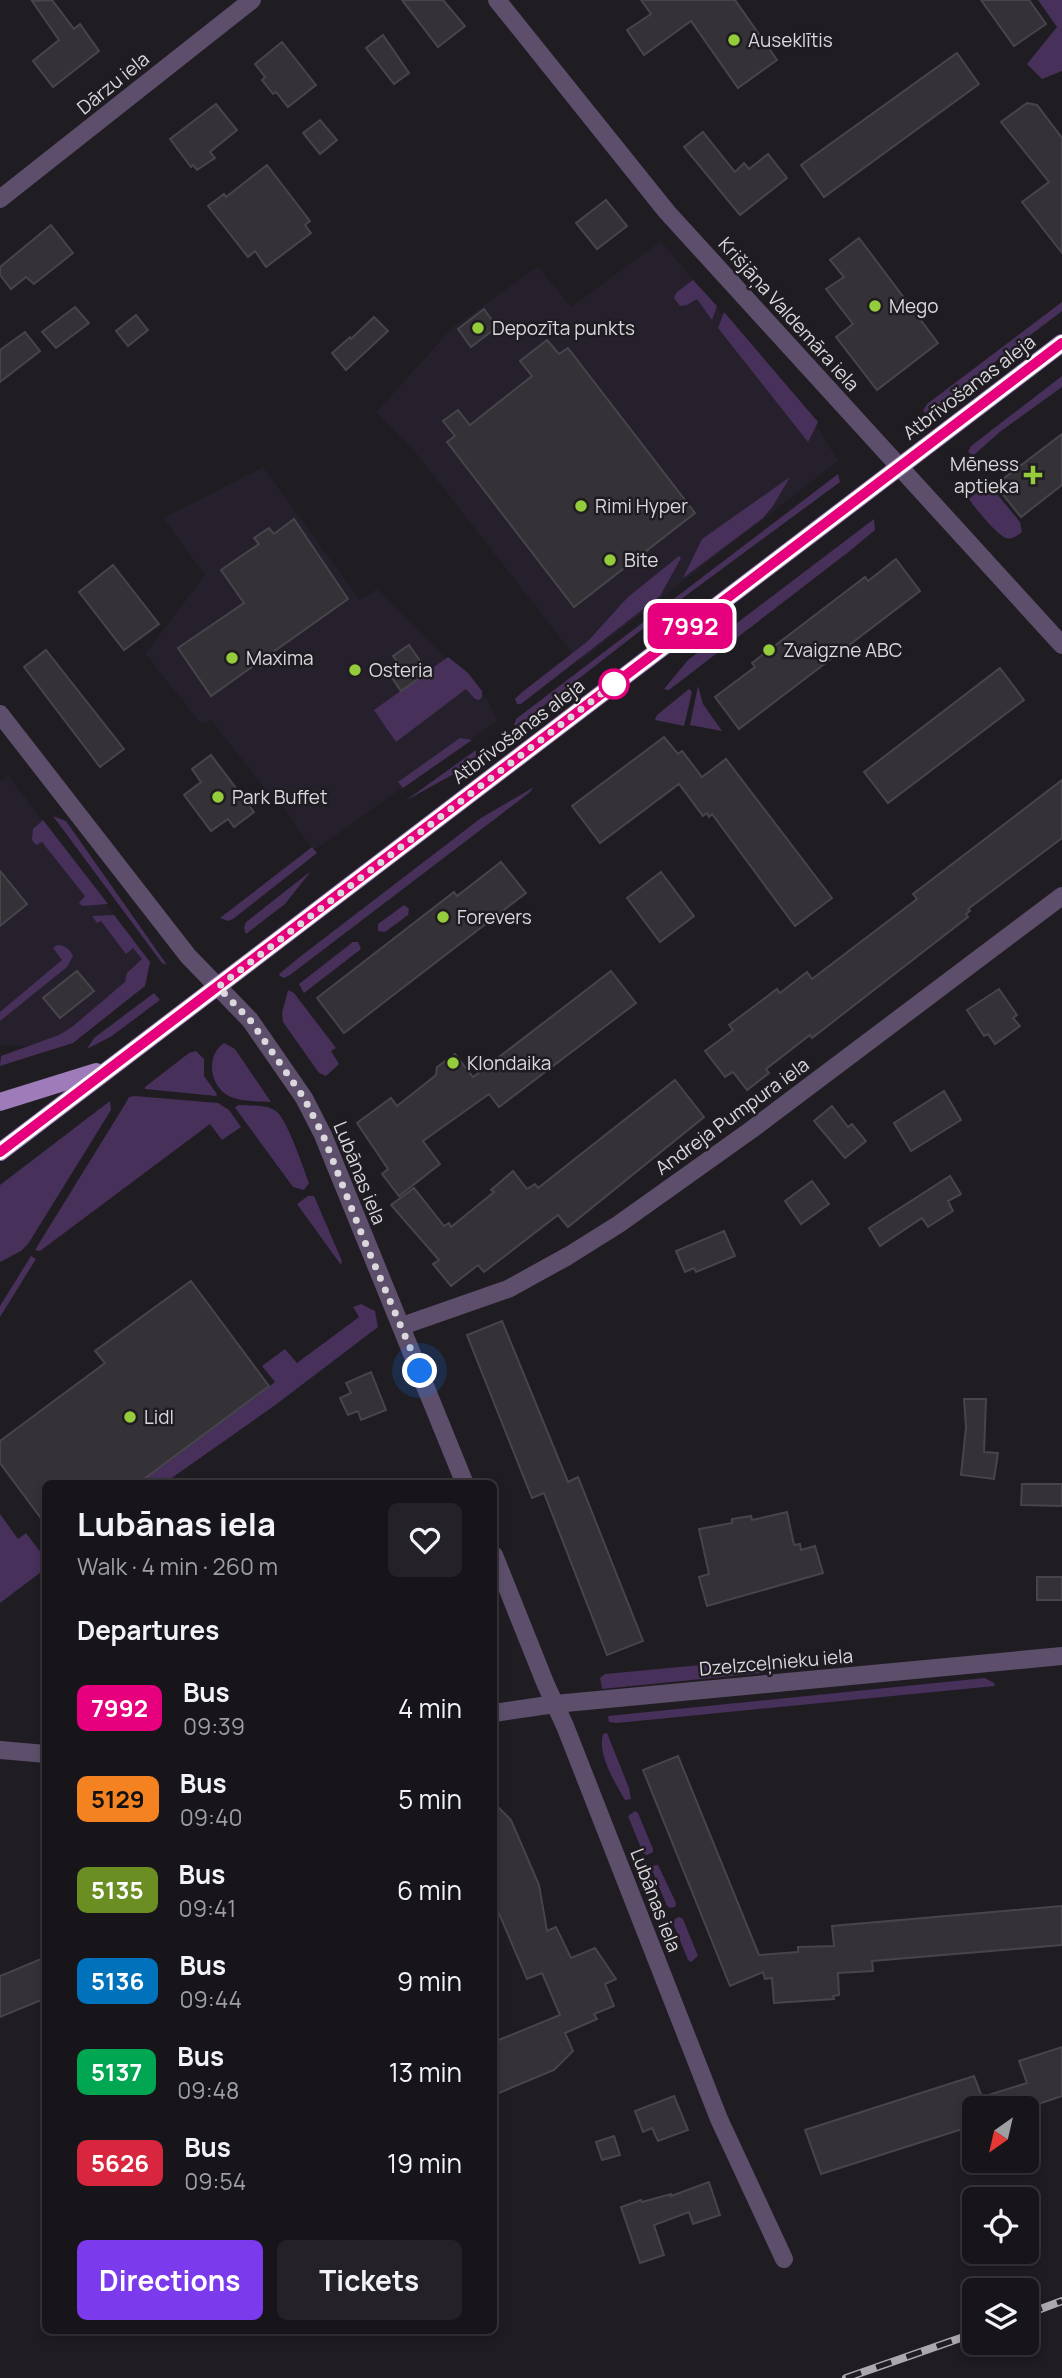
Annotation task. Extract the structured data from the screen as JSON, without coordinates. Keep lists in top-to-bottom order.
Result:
{
  "streets": {
    "main road": ["Atbrīvošanas aleja"],
    "street": [
      "Dārzu iela",
      "Krišjāņa Valdemāra iela",
      "Andreja Pumpura iela",
      "Lubānas iela",
      "Dzelzceļnieku iela"
    ]
  },
  "crossings": [
    ["Krišjāņa Valdemāra iela", "Atbrīvošanas aleja"],
    ["Atbrīvošanas aleja", "Lubānas iela"],
    ["Andreja Pumpura iela", "Lubānas iela"],
    ["Lubānas iela", "Dzelzceļnieku iela"]
  ],
  "places": {
    "other": [
      "Auseklītis",
      "Mego",
      "Depozīta punkts",
      "Rimi Hyper",
      "Bite",
      "Zvaigzne ABC",
      "Maxima",
      "Osteria",
      "Park Buffet",
      "Forevers",
      "Klondaika",
      "Lidl"
    ],
    "health": ["Mēness aptieka"]
  },
  "lines": ["bus line 7992"],
  "north": "bottom left",
  "page": {
    "on_map": "7992",
    "heading": [
      ["Lubānas iela", "Walk · 4 min · 260 m"],
      "Departures"
    ],
    "list": [
      {
        "mark": "7992",
        "name": "Bus",
        "note": "09:39",
        "value": "4 min"
      },
      {
        "mark": "5129",
        "name": "Bus",
        "note": "09:40",
        "value": "5 min"
      },
      {
        "mark": "5135",
        "name": "Bus",
        "note": "09:41",
        "value": "6 min"
      },
      {
        "mark": "5136",
        "name": "Bus",
        "note": "09:44",
        "value": "9 min"
      },
      {
        "mark": "5137",
        "name": "Bus",
        "note": "09:48",
        "value": "13 min"
      },
      {
        "mark": "5626",
        "name": "Bus",
        "note": "09:54",
        "value": "19 min"
      }
    ],
    "buttons": ["Directions", "Tickets"]
  }
}
